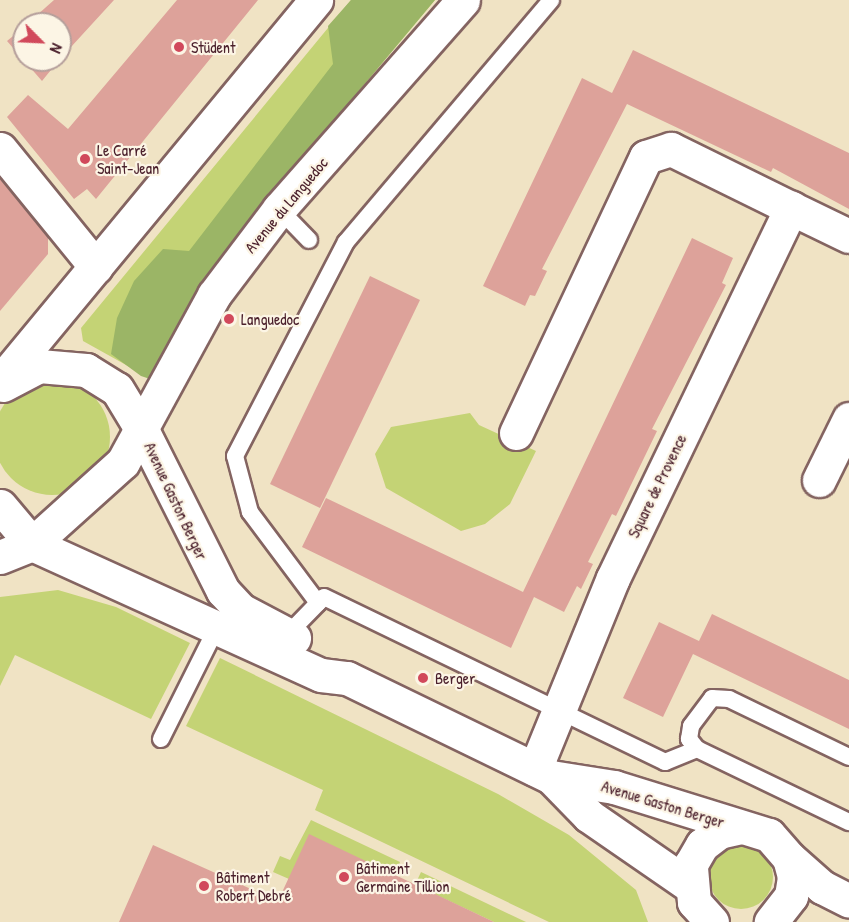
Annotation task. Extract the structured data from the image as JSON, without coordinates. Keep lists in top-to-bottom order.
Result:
{
  "streets": {
    "street": ["Avenue du Languedoc", "Square de Provence", "Avenue Gaston Berger"]
  },
  "crossings": [
    ["Avenue du Languedoc", "Avenue Gaston Berger"],
    ["Square de Provence", "Avenue Gaston Berger"]
  ],
  "places": [
    "Stüdent",
    "Le Carré Saint-Jean",
    "Languedoc",
    "Berger",
    "Bâtiment Germaine Tillion",
    "Bâtiment Robert Debré"
  ],
  "north": "bottom right"
}
